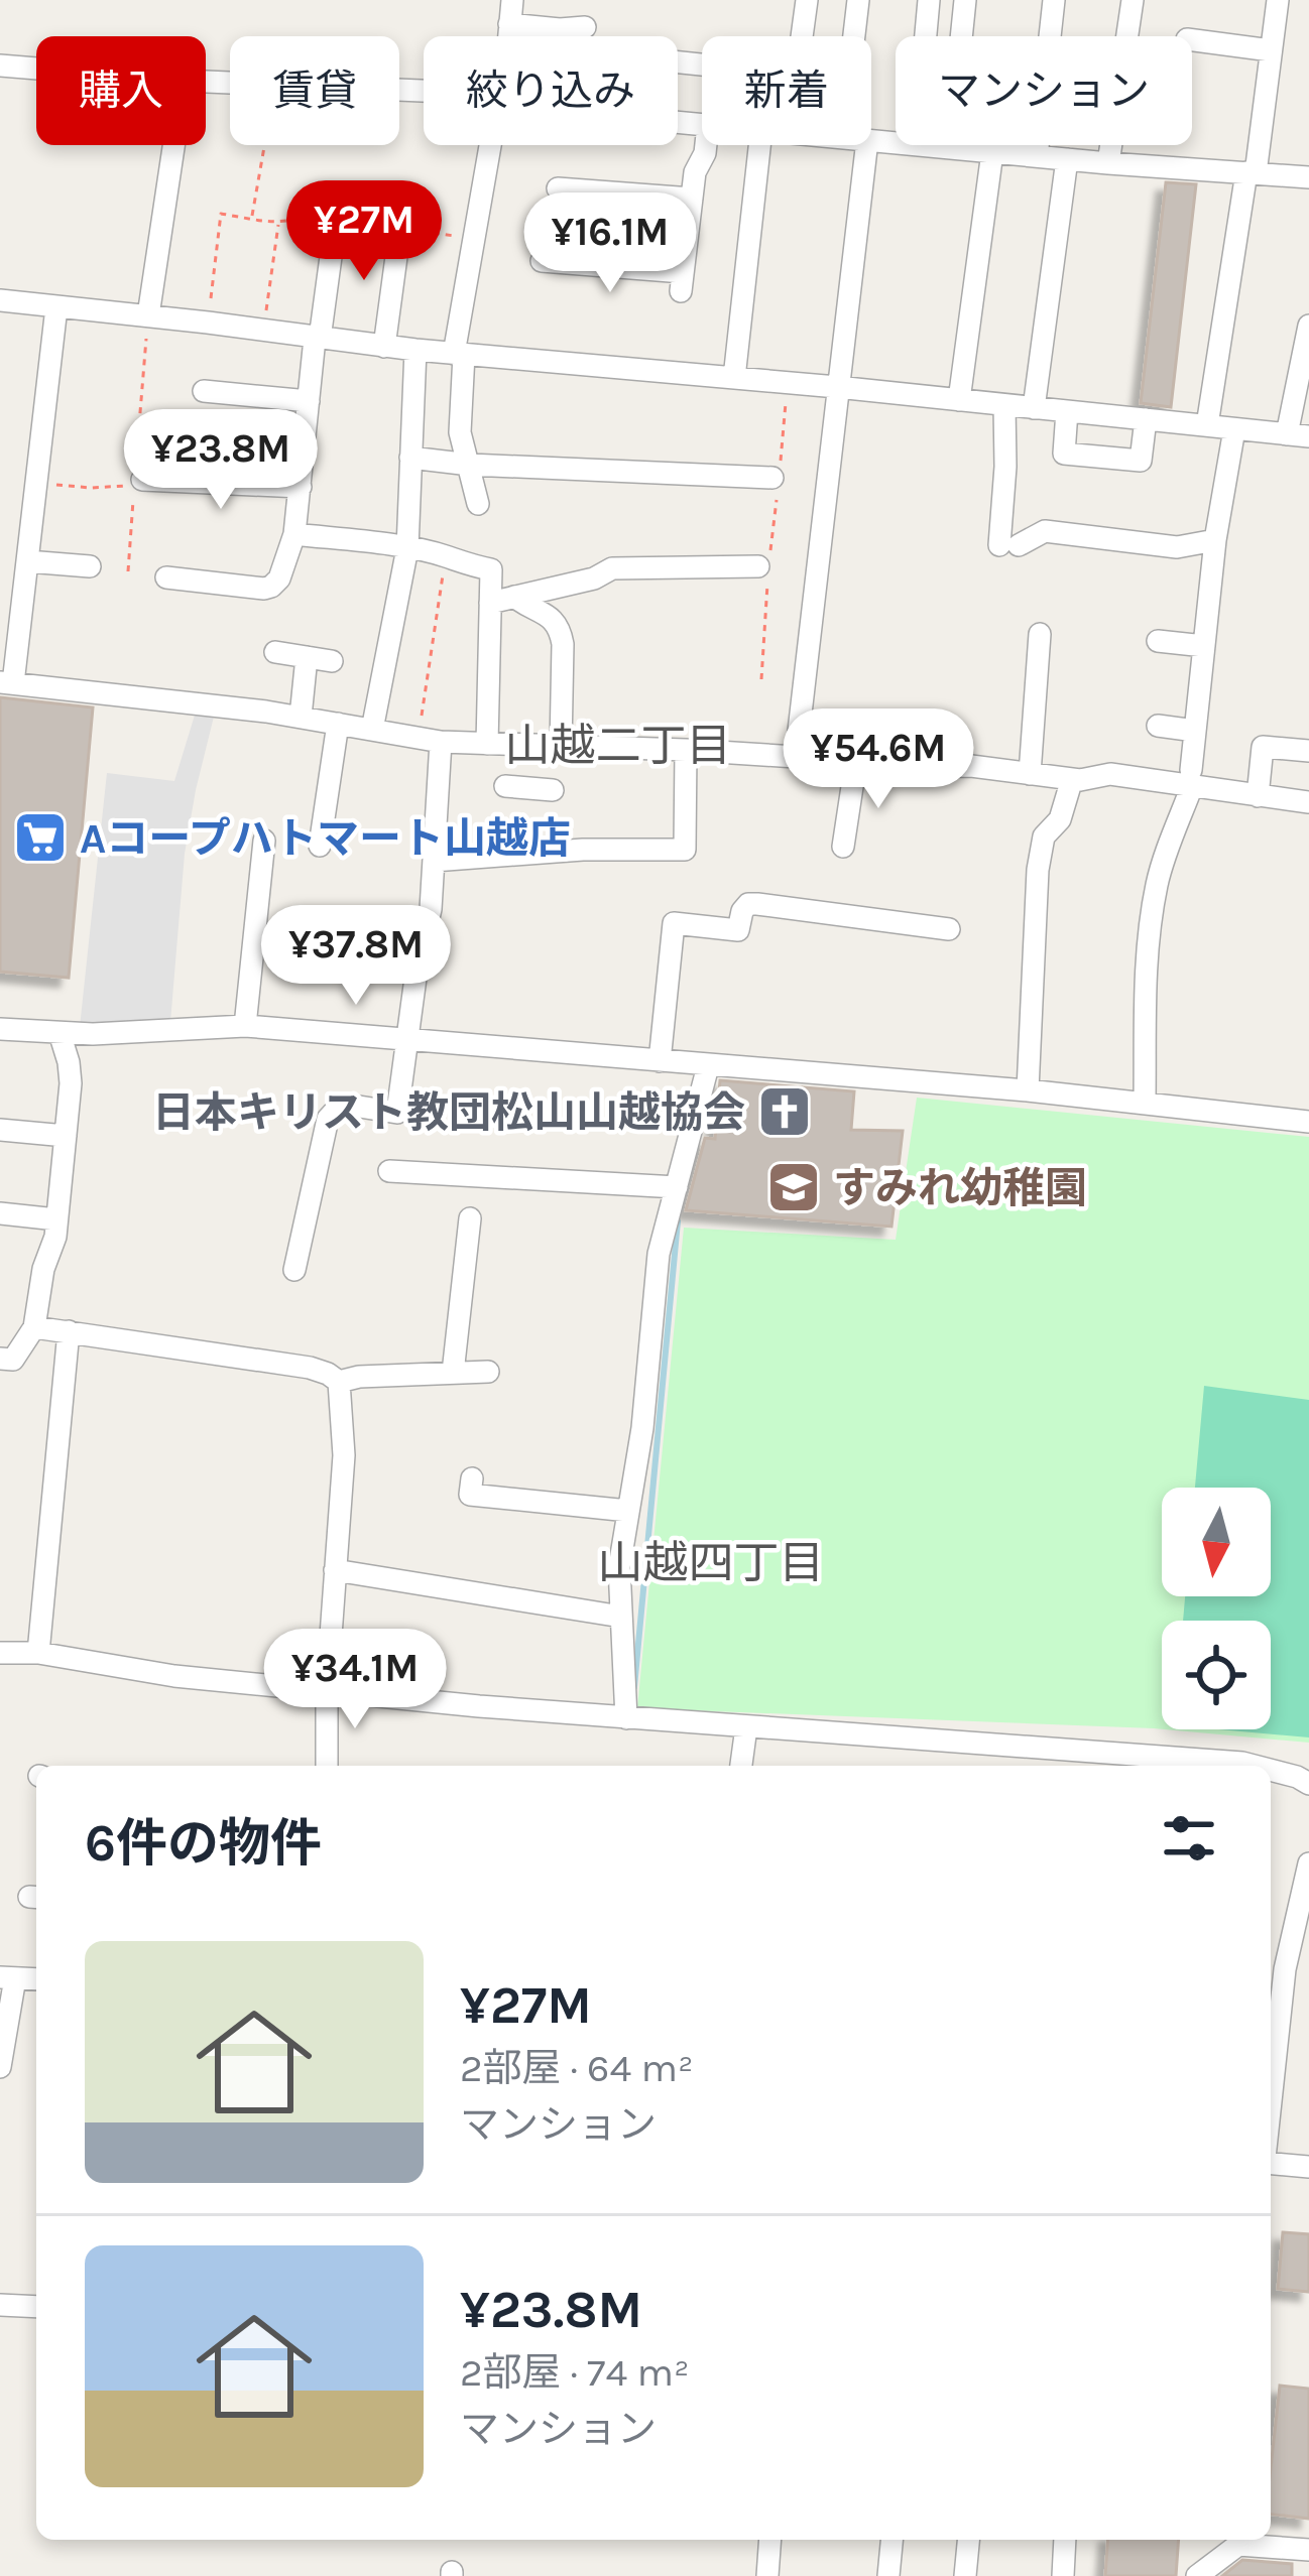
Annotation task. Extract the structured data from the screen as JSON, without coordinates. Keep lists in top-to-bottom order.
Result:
{
  "districts": ["山越二丁目", "山越四丁目"],
  "places": {
    "supermarket": ["Aコープハトマート山越店"],
    "church": ["日本キリスト教団松山山越協会"],
    "school or university": ["すみれ幼稚園"]
  },
  "north": "bottom",
  "page": {
    "chip": [
      "購入",
      "賃貸",
      "絞り込み",
      "新着",
      "マンション"
    ],
    "price": [
      "¥27M",
      "¥16.1M",
      "¥23.8M",
      "¥54.6M",
      "¥37.8M",
      "¥34.1M"
    ],
    "heading": "6件の物件",
    "list": [
      {
        "name": "¥27M",
        "note": "2部屋 · 64 m² · マンション"
      },
      {
        "name": "¥23.8M",
        "note": "2部屋 · 74 m² · マンション"
      }
    ]
  }
}
